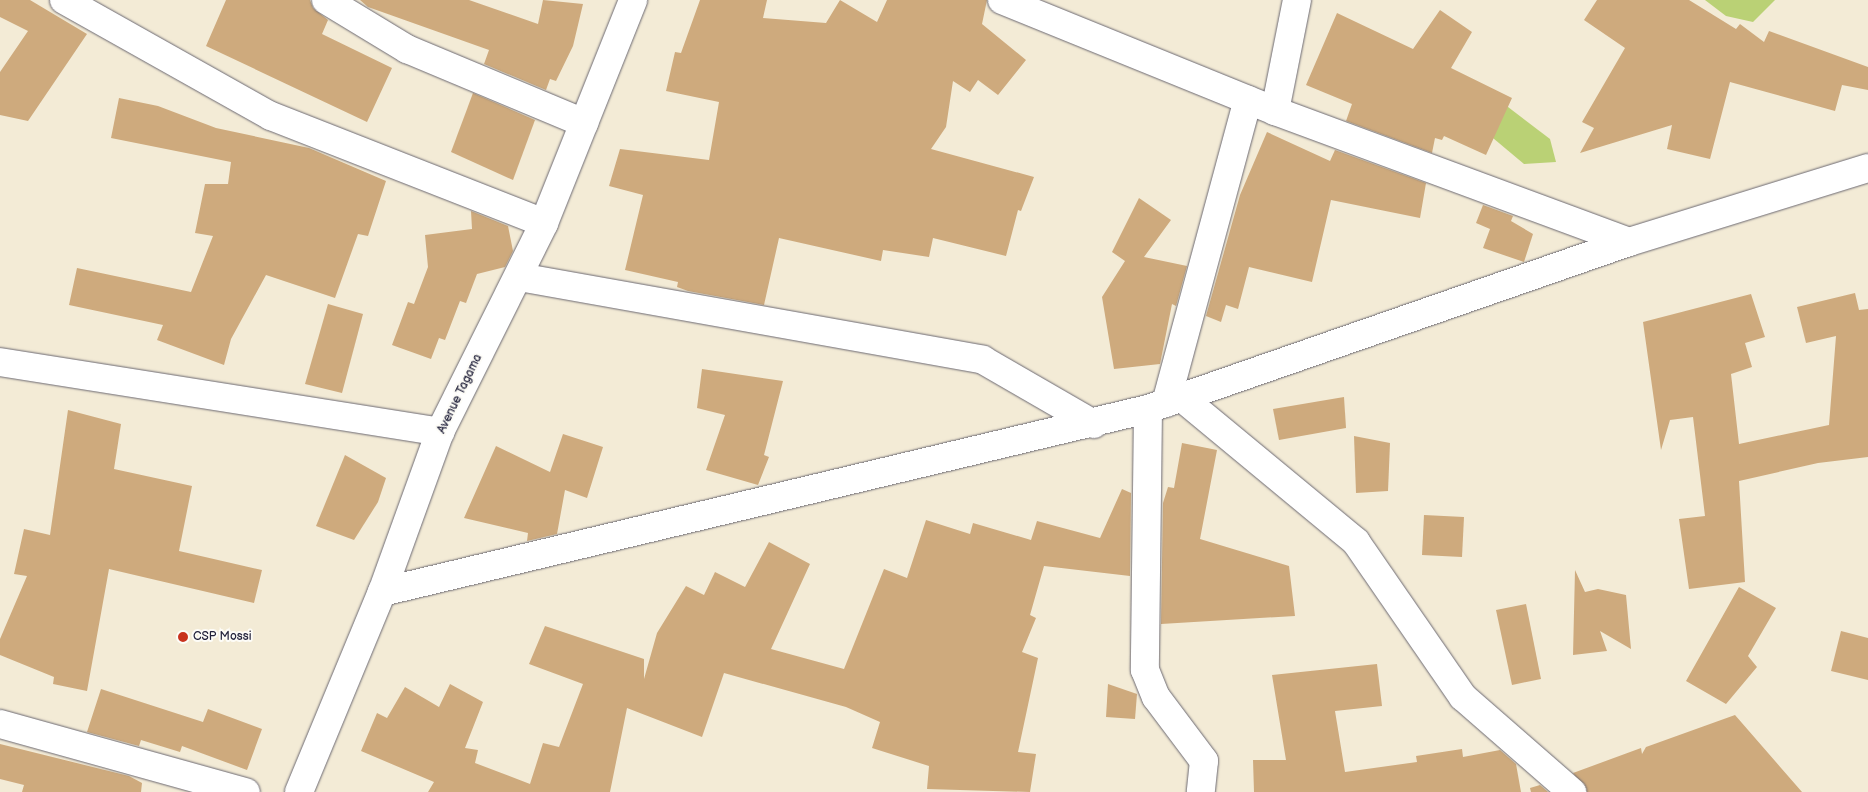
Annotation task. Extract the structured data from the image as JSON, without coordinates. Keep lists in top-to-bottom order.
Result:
{
  "streets": {
    "street": ["Avenue Tagama"]
  },
  "places": ["CSP Mossi"]
}
